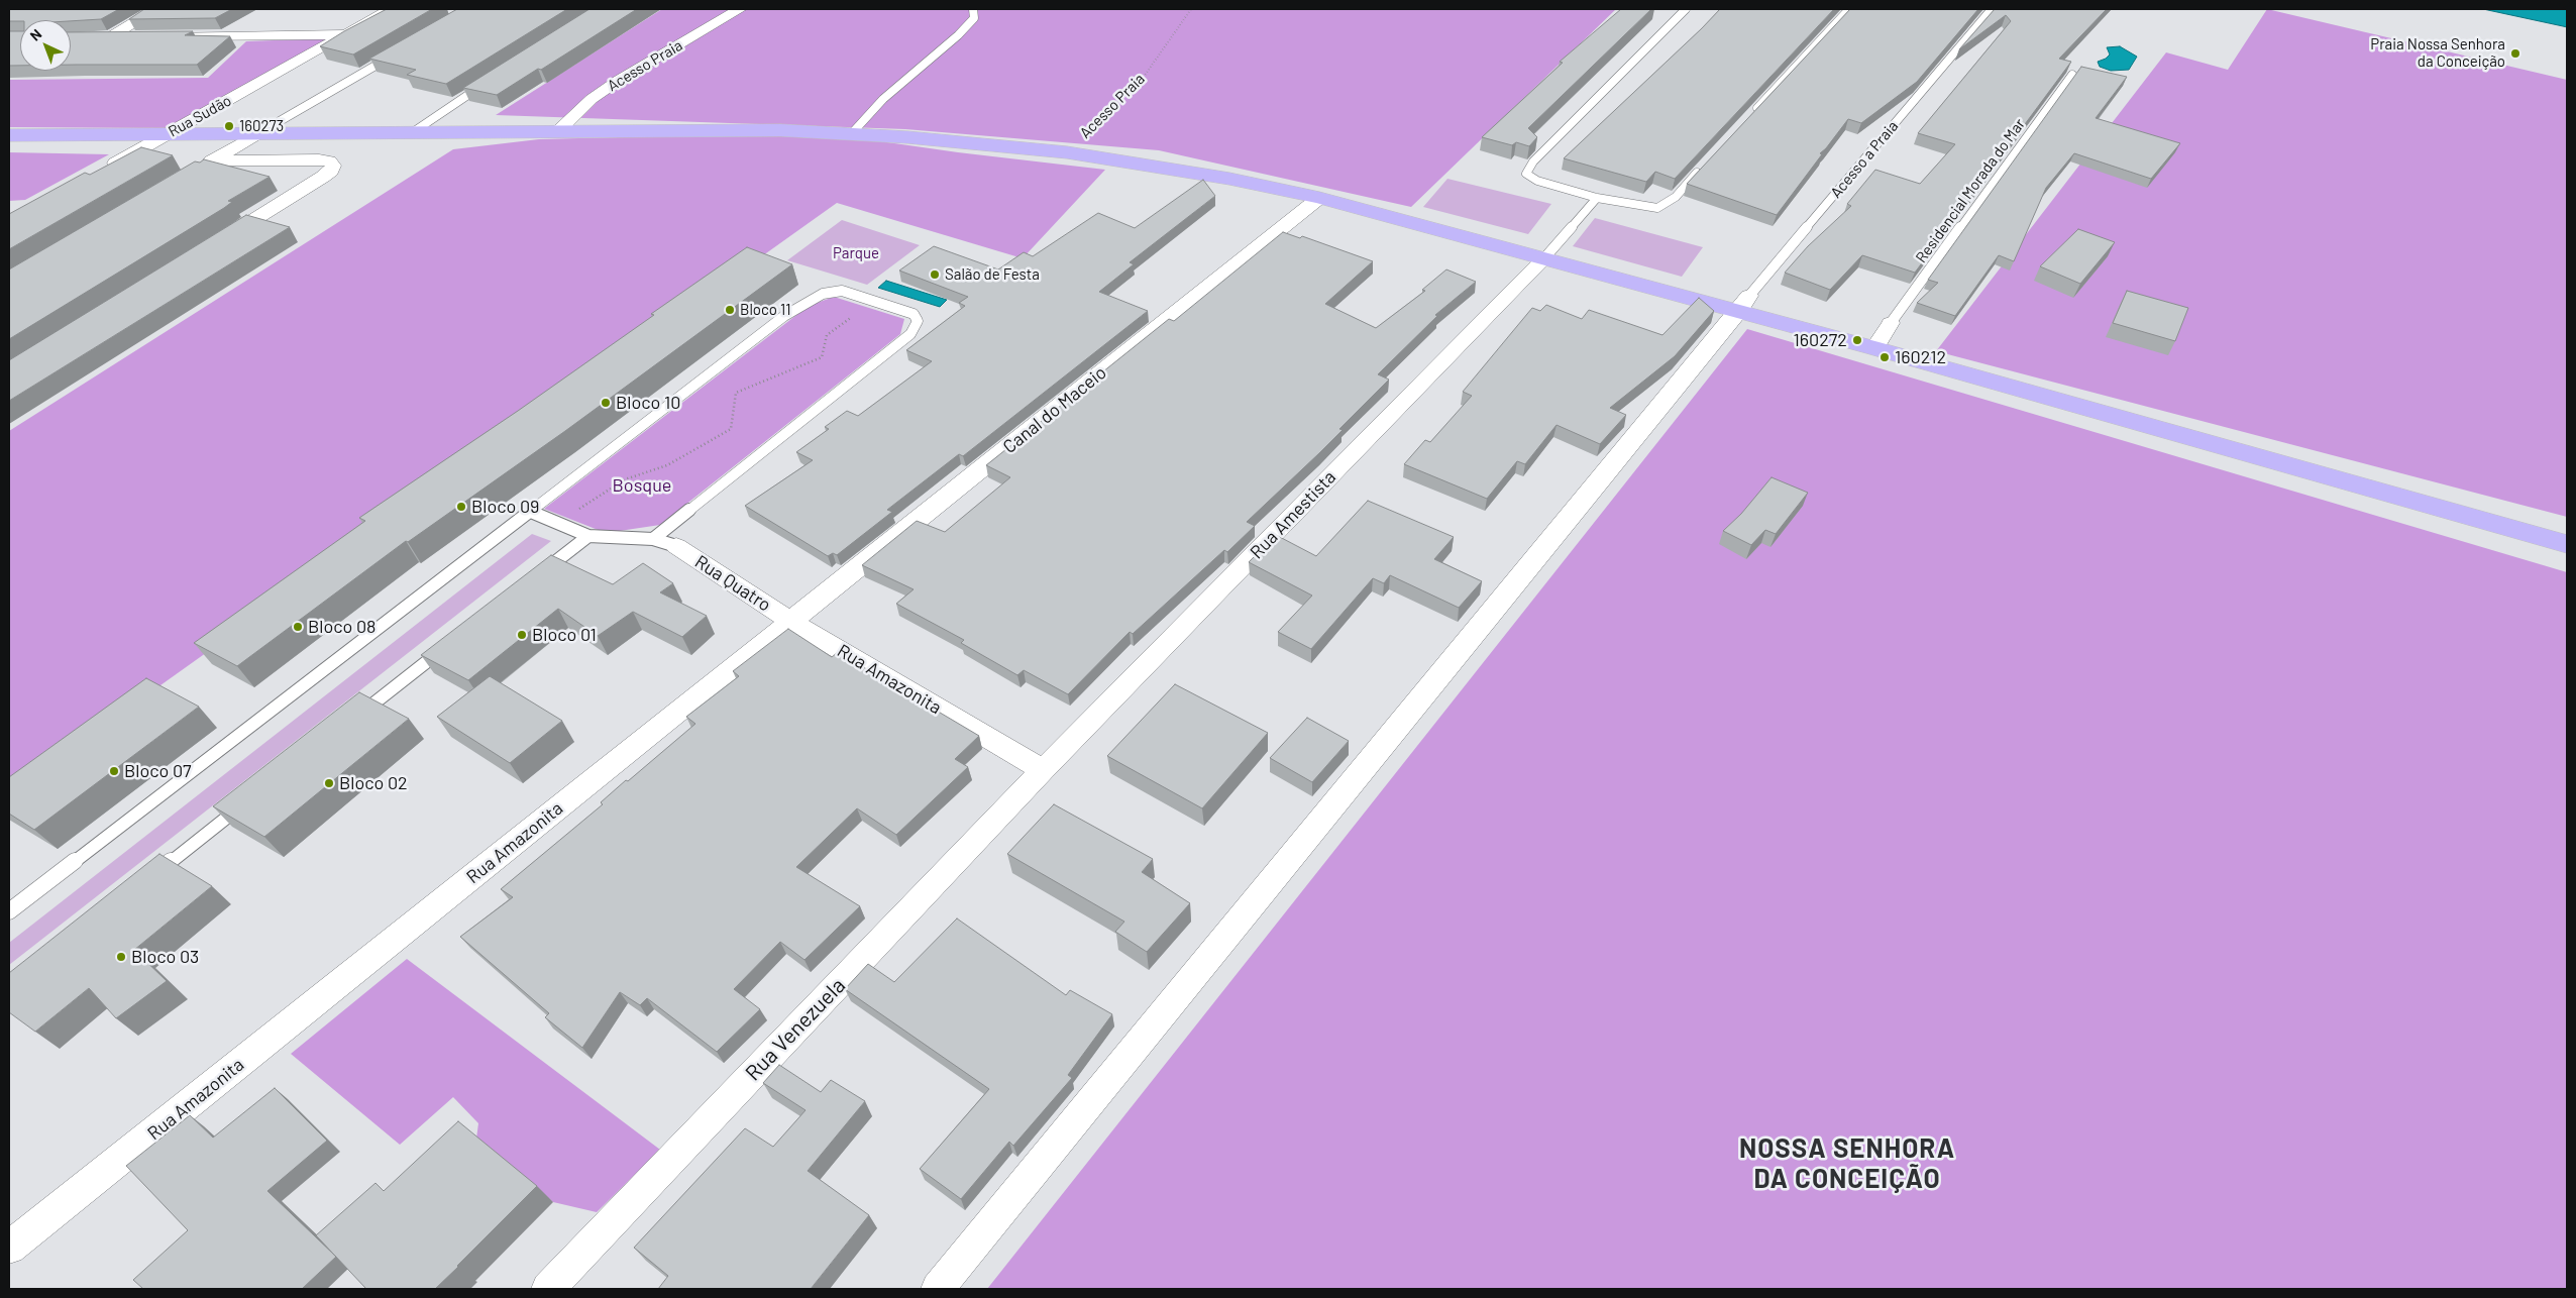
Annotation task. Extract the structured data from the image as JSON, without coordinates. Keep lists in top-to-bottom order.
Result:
{
  "streets": {
    "street": [
      "Acesso Praia",
      "Rua Sudão",
      "Canal do Maceio",
      "Rua Amestista",
      "Rua Quatro",
      "Rua Amazonita",
      "Rua Venezuela"
    ],
    "lane": ["Acesso a Praia", "Residencial Morada do Mar"]
  },
  "crossings": [
    ["Canal do Maceio", "Rua Quatro"],
    ["Canal do Maceio", "Rua Amazonita"],
    ["Rua Amestista", "Rua Amazonita"],
    ["Rua Amestista", "Rua Venezuela"],
    ["Rua Quatro", "Rua Amazonita"],
    ["Rua Amazonita", "Rua Venezuela"]
  ],
  "districts": ["NOSSA SENHORA DA CONCEIÇÃO"],
  "parks": ["Parque", "Bosque"],
  "places": [
    "Praia Nossa Senhora da Conceição",
    "160273",
    "Salão de Festa",
    "Bloco 11",
    "160272",
    "160212",
    "Bloco 10",
    "Bloco 09",
    "Bloco 08",
    "Bloco 01",
    "Bloco 07",
    "Bloco 02",
    "Bloco 03"
  ],
  "north": "top left"
}
